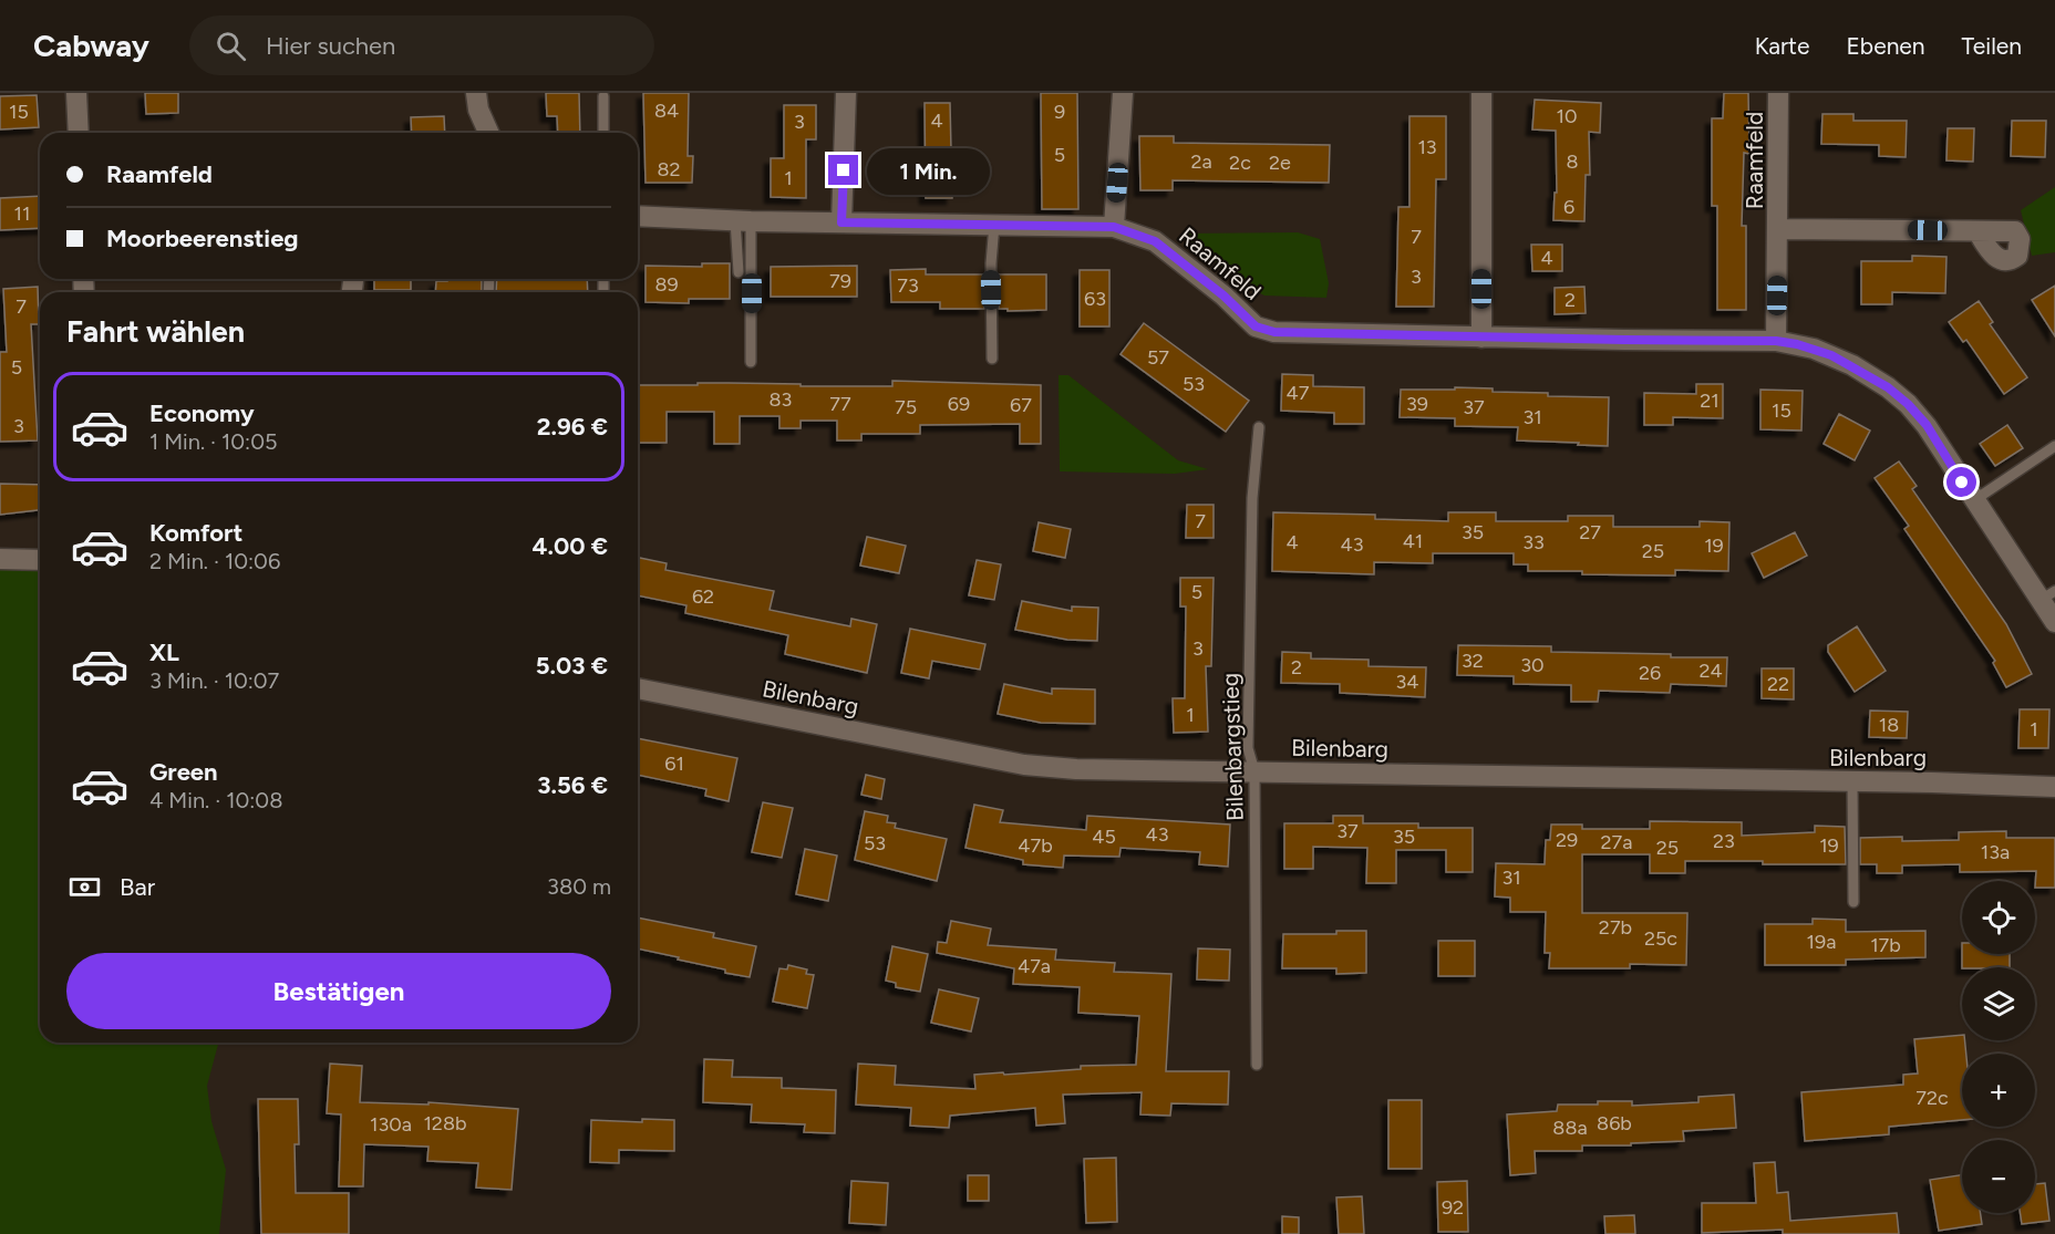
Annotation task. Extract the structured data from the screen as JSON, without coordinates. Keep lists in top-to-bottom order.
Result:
{
  "streets": {
    "street": ["Raamfeld", "Bilenbarg"],
    "lane": ["Bilenbargstieg"]
  },
  "crossings": [
    ["Bilenbarg", "Bilenbargstieg"]
  ],
  "house_numbers": [
    "84",
    "15",
    "9",
    "10",
    "4",
    "3",
    "13",
    "5",
    "2a",
    "8",
    "2c",
    "2e",
    "82",
    "1",
    "6",
    "11",
    "7",
    "4",
    "3",
    "79",
    "89",
    "73",
    "63",
    "2",
    "7",
    "57",
    "5",
    "53",
    "47",
    "83",
    "21",
    "77",
    "69",
    "39",
    "67",
    "75",
    "37",
    "15",
    "31",
    "3",
    "7",
    "35",
    "27",
    "41",
    "4",
    "33",
    "43",
    "19",
    "25",
    "5",
    "62",
    "3",
    "32",
    "30",
    "2",
    "24",
    "26",
    "34",
    "22",
    "1",
    "18",
    "1",
    "61",
    "37",
    "43",
    "45",
    "35",
    "29",
    "23",
    "27a",
    "53",
    "47b",
    "19",
    "25",
    "13a",
    "31",
    "27b",
    "25c",
    "19a",
    "17b",
    "47a",
    "72c",
    "128b",
    "86b",
    "130a",
    "88a",
    "92"
  ],
  "page": {
    "header": "Cabway",
    "search": "Hier suchen",
    "nav": ["Karte", "Ebenen", "Teilen"],
    "banner": ["Raamfeld", "Moorbeerenstieg"],
    "bubble": "1 Min.",
    "heading": "Fahrt wählen",
    "list": [
      {
        "name": "Economy",
        "note": "1 Min. · 10:05",
        "value": "2.96 €"
      },
      {
        "name": "Komfort",
        "note": "2 Min. · 10:06",
        "value": "4.00 €"
      },
      {
        "name": "XL",
        "note": "3 Min. · 10:07",
        "value": "5.03 €"
      },
      {
        "name": "Green",
        "note": "4 Min. · 10:08",
        "value": "3.56 €"
      }
    ],
    "pay": ["Bar", "380 m"],
    "map_buttons": ["+", "−"],
    "buttons": "Bestätigen"
  }
}
